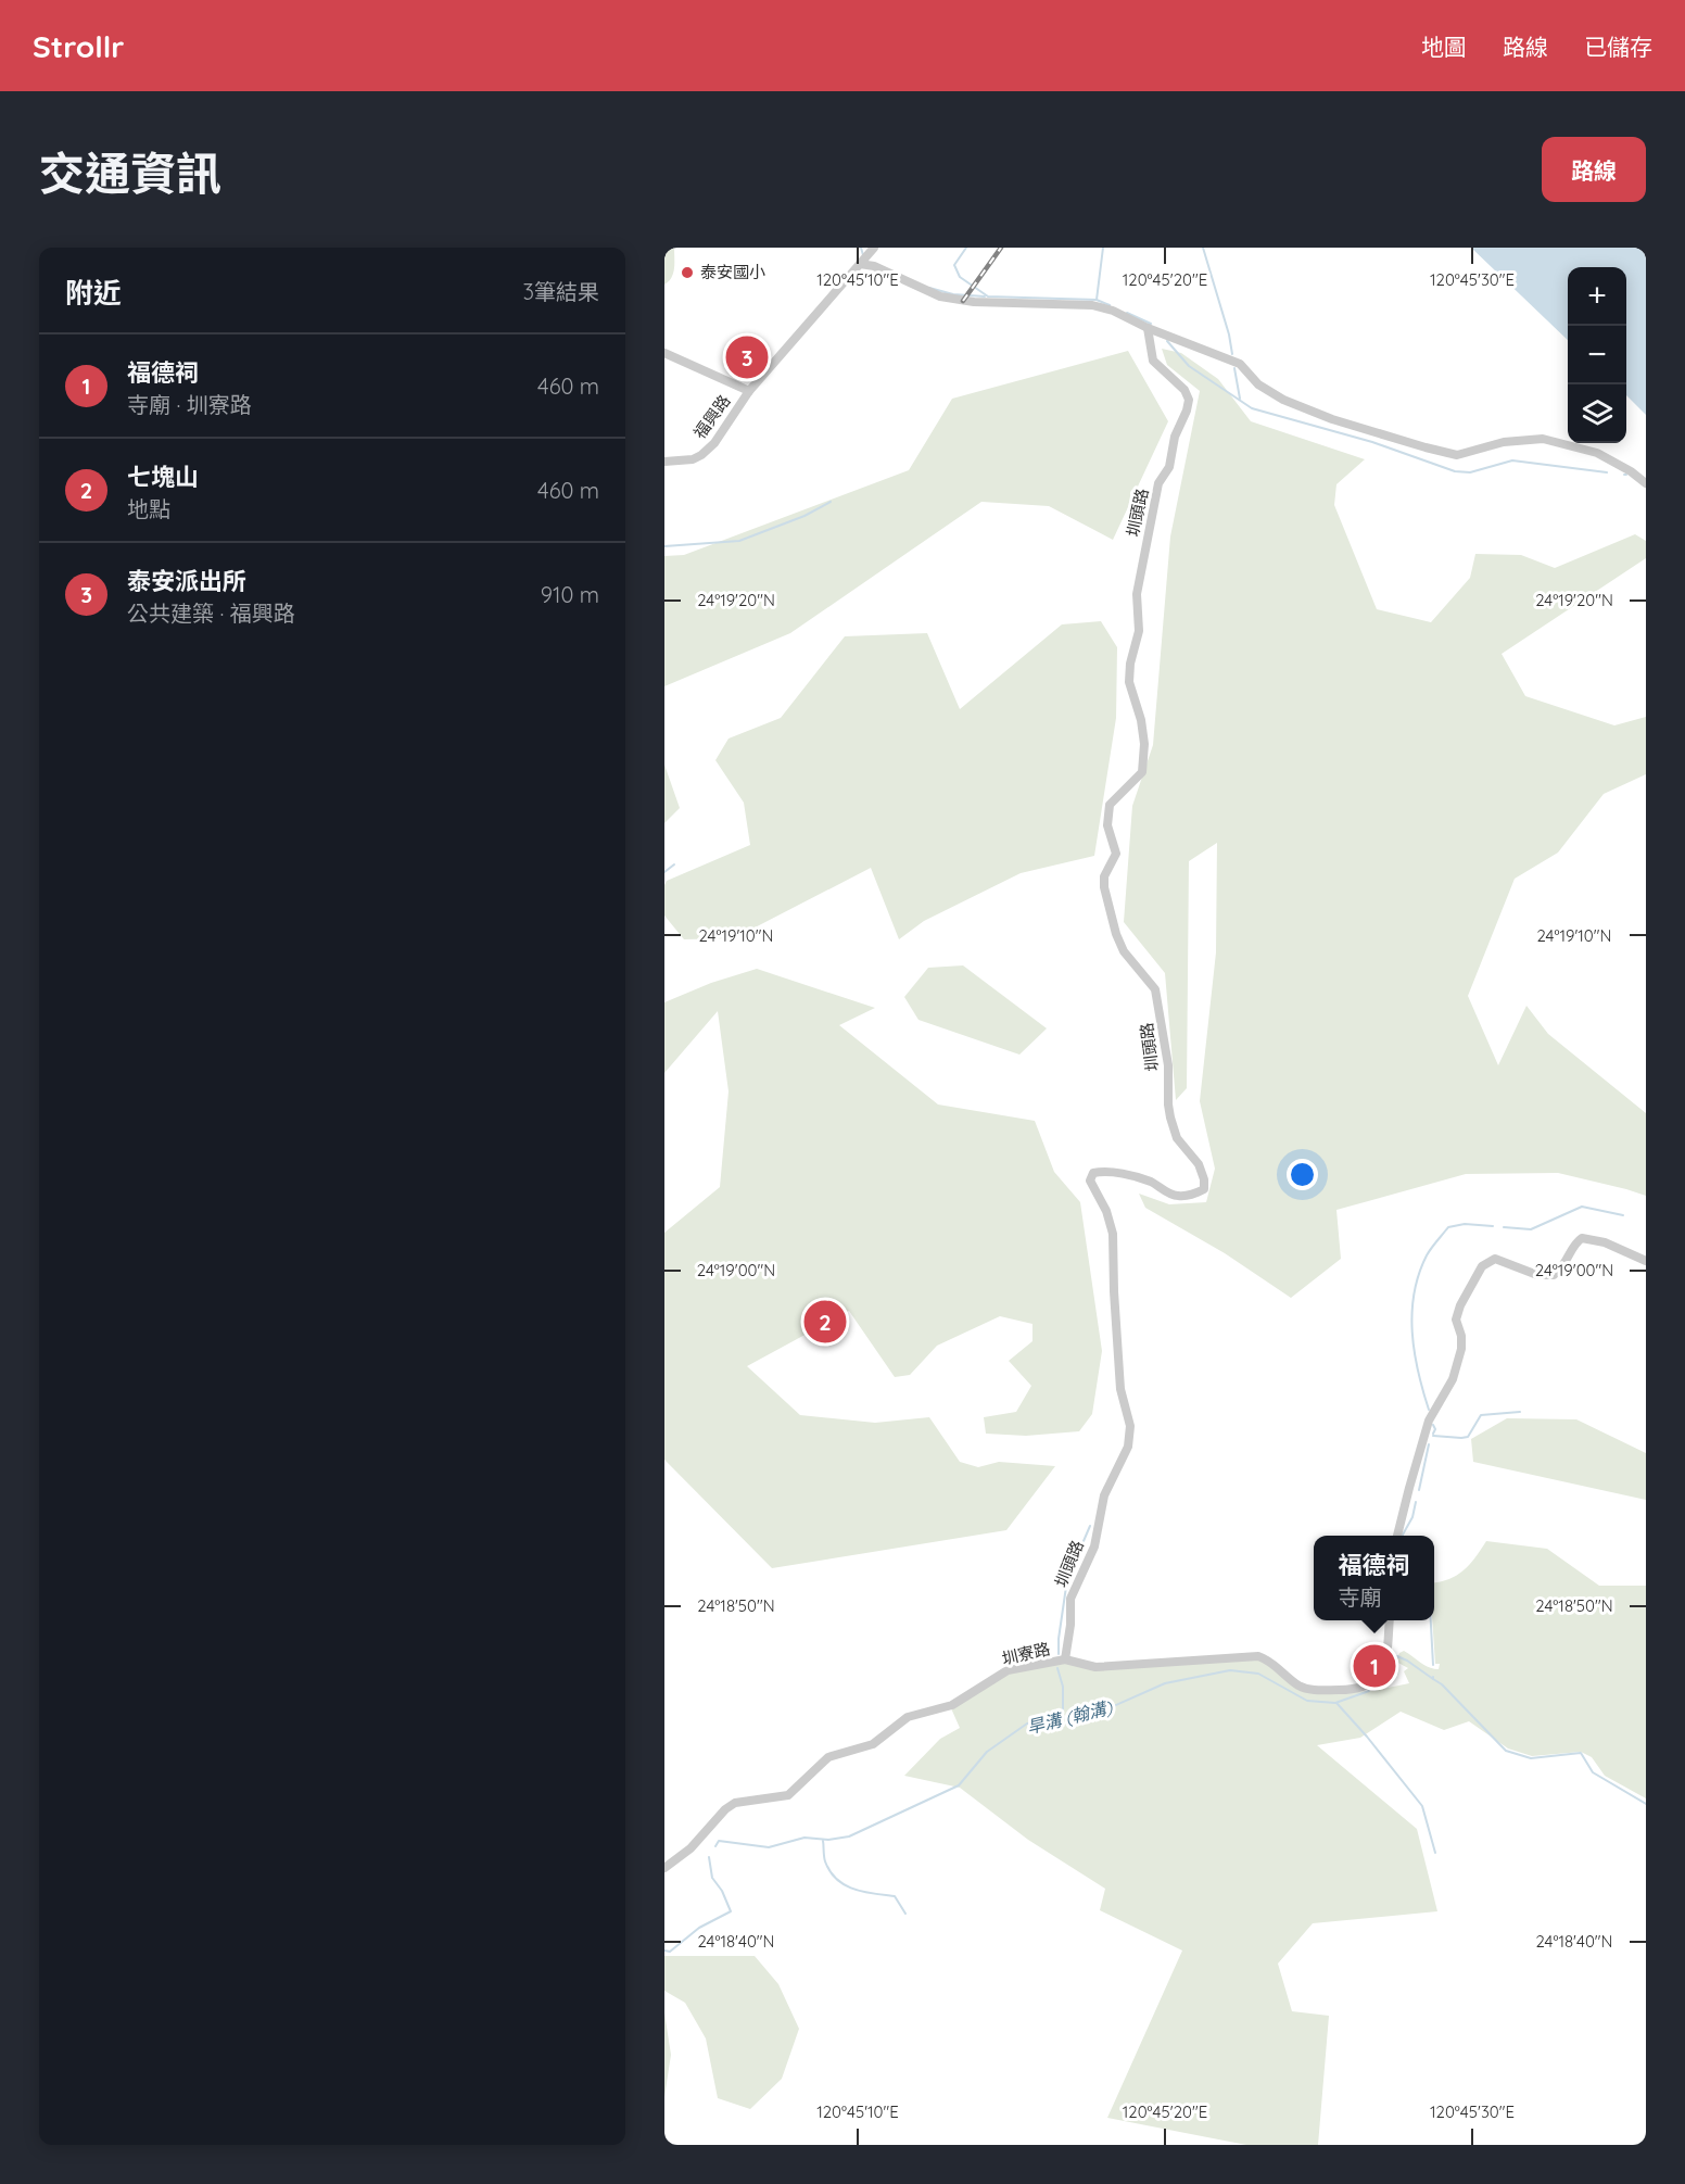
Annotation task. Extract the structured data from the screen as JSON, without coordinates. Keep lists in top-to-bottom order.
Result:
{
  "streets": {
    "street": ["福興路", "圳頭路", "圳寮路"]
  },
  "crossings": [
    ["圳頭路", "圳寮路"]
  ],
  "water": ["旱溝 (翰溝)"],
  "places": ["泰安國小"],
  "page": {
    "header": "Strollr",
    "nav": ["地圖", "路線", "已儲存"],
    "title": "交通資訊",
    "buttons": "路線",
    "heading": ["附近", "3筆結果"],
    "map_buttons": ["+", "−"],
    "list": [
      {
        "mark": "1",
        "name": "福德祠",
        "note": "寺廟 · 圳寮路",
        "value": "460 m"
      },
      {
        "mark": "2",
        "name": "七塊山",
        "note": "地點",
        "value": "460 m"
      },
      {
        "mark": "3",
        "name": "泰安派出所",
        "note": "公共建築 · 福興路",
        "value": "910 m"
      }
    ],
    "pins": ["3", "2", "1"],
    "popup": ["福德祠", "寺廟"]
  },
  "coordinates": [
    "120°45'10\"E",
    "120°45'20\"E",
    "120°45'30\"E",
    "24°19'20\"N",
    "24°19'10\"N",
    "24°19'00\"N",
    "24°18'50\"N",
    "24°18'40\"N"
  ]
}
